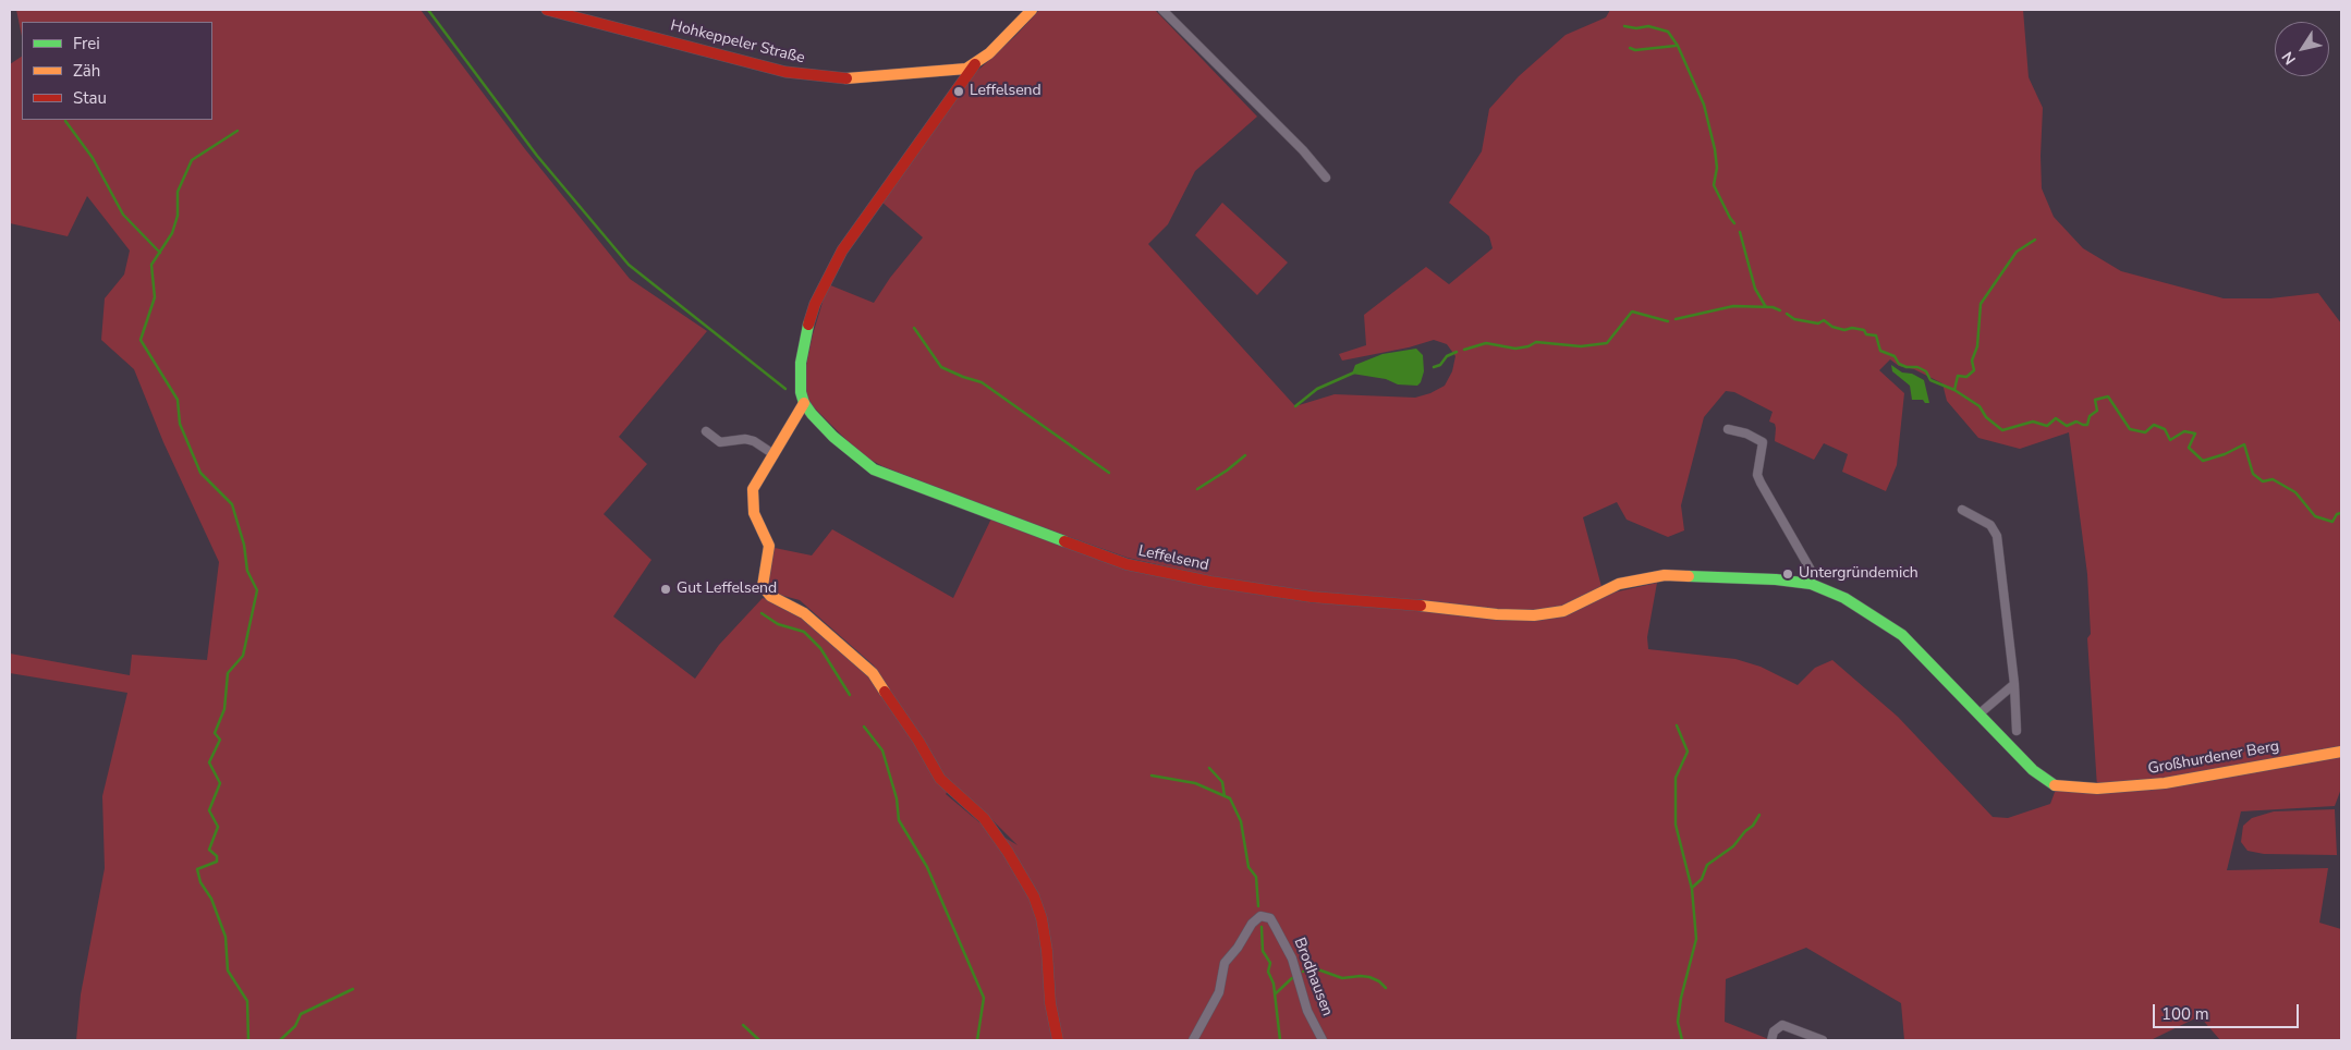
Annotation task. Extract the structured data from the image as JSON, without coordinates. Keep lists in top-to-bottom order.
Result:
{
  "streets": {
    "street": [
      "Hohkeppeler Straße",
      "Leffelsend",
      "Großhurdener Berg",
      "Brodhausen"
    ]
  },
  "places": ["Leffelsend", "Untergründemich", "Gut Leffelsend"],
  "legend": ["Frei", "Zäh", "Stau"],
  "scale_bar": "100 m",
  "north": "bottom left"
}
